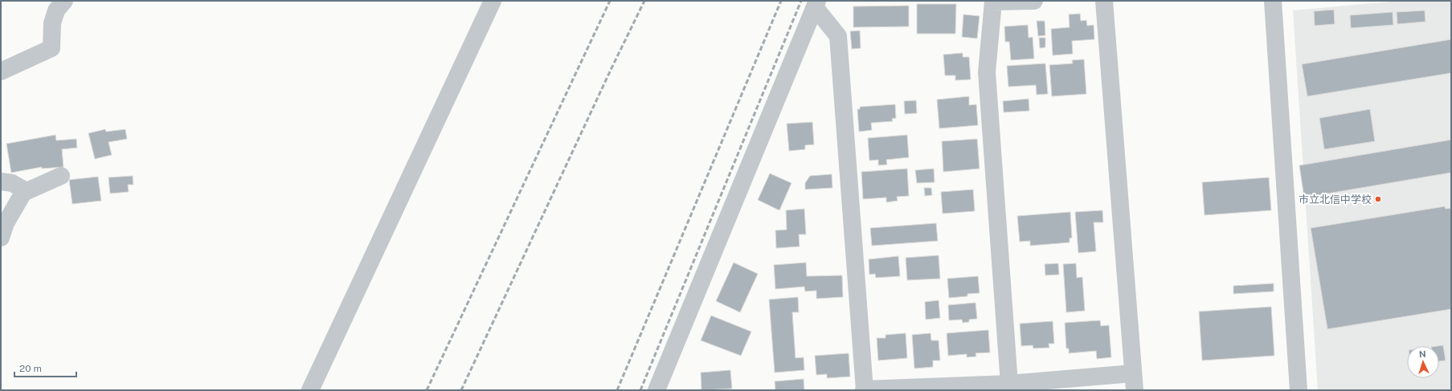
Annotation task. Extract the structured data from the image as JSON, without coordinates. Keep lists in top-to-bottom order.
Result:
{
  "places": ["市立北信中学校"],
  "scale_bar": "20 m",
  "north": "top"
}
